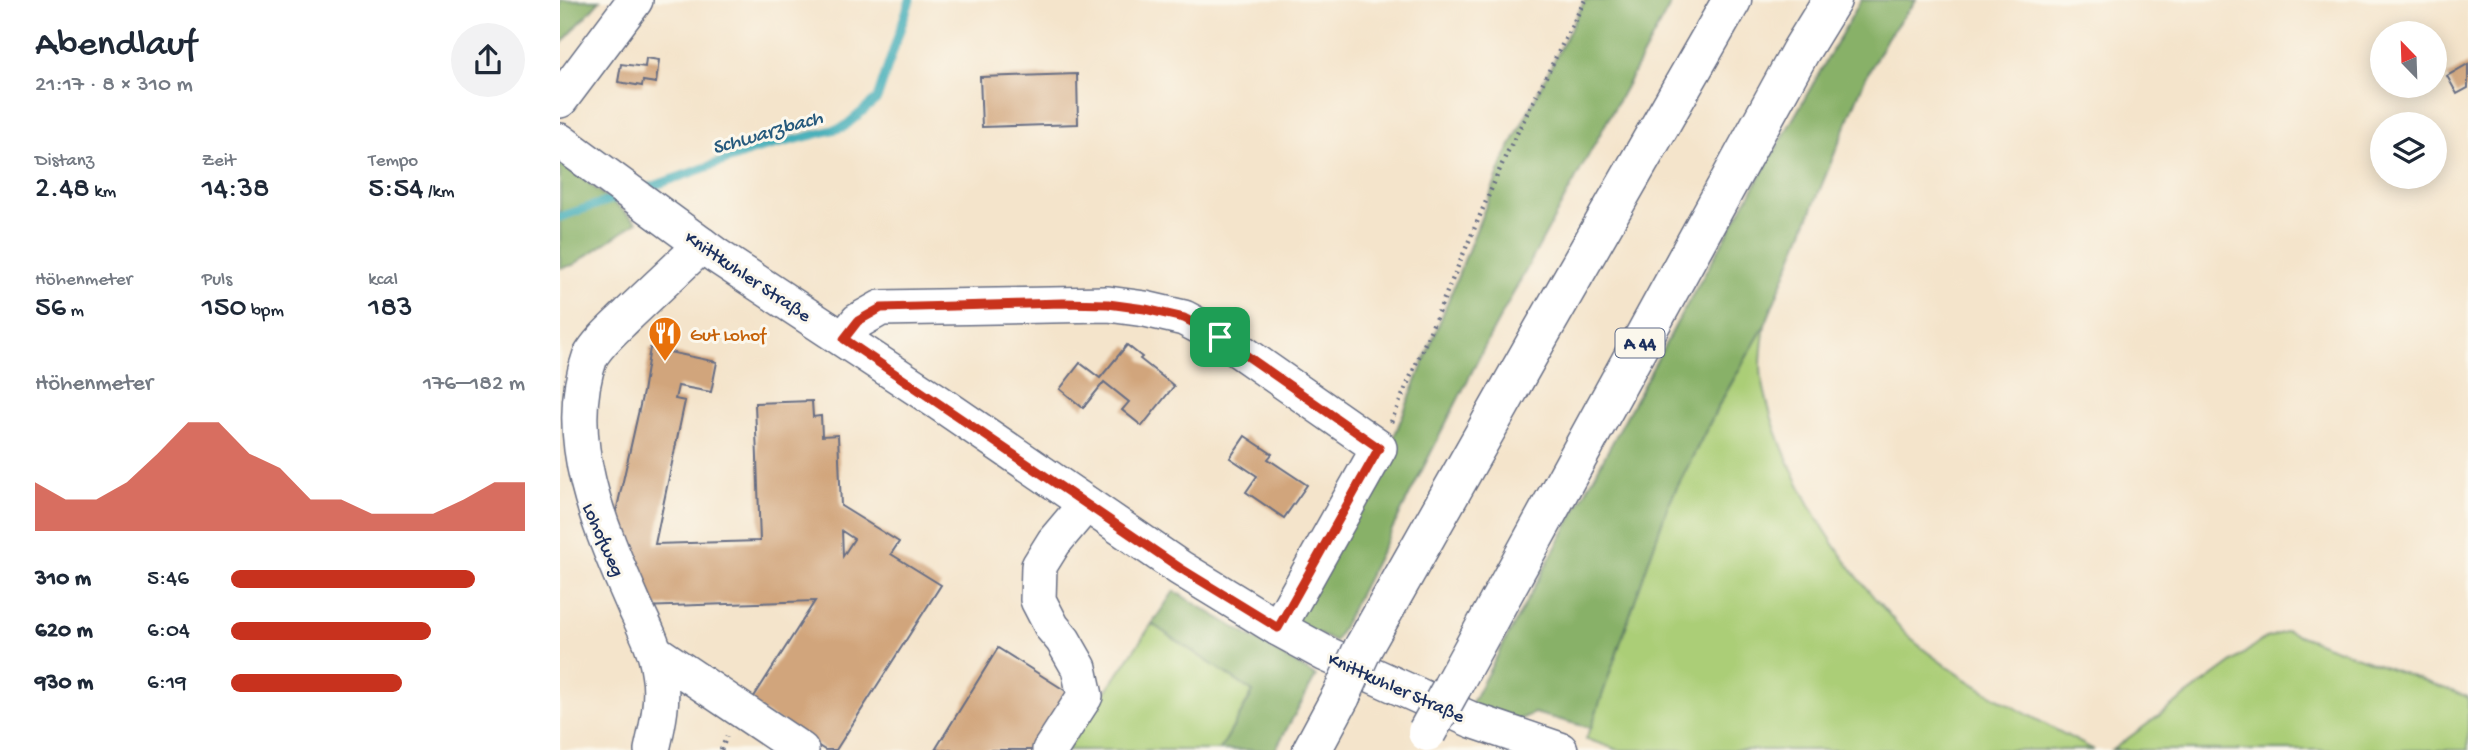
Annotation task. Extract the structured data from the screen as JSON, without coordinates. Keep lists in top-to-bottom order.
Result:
{
  "streets": {
    "highway": ["A 44"],
    "street": ["Knittkuhler Straße", "Lohofweg"]
  },
  "crossings": [
    ["Knittkuhler Straße", "Lohofweg"]
  ],
  "water": ["Schwarzbach"],
  "places": {
    "restaurant": ["Gut Lohof"]
  },
  "north": "top left",
  "page": {
    "heading": ["Abendlauf", "21:17 · 8 × 310 m"],
    "stats": [
      ["Distanz", "2.48 km"],
      ["Zeit", "14:38"],
      ["Tempo", "5:54 /km"],
      ["Höhenmeter", "56 m"],
      ["Puls", "150 bpm"],
      ["kcal", "183"]
    ],
    "chart": ["Höhenmeter", "176–182 m"],
    "list": [
      {
        "name": "310 m",
        "note": "5:46"
      },
      {
        "name": "620 m",
        "note": "6:04"
      },
      {
        "name": "930 m",
        "note": "6:19"
      }
    ]
  }
}
